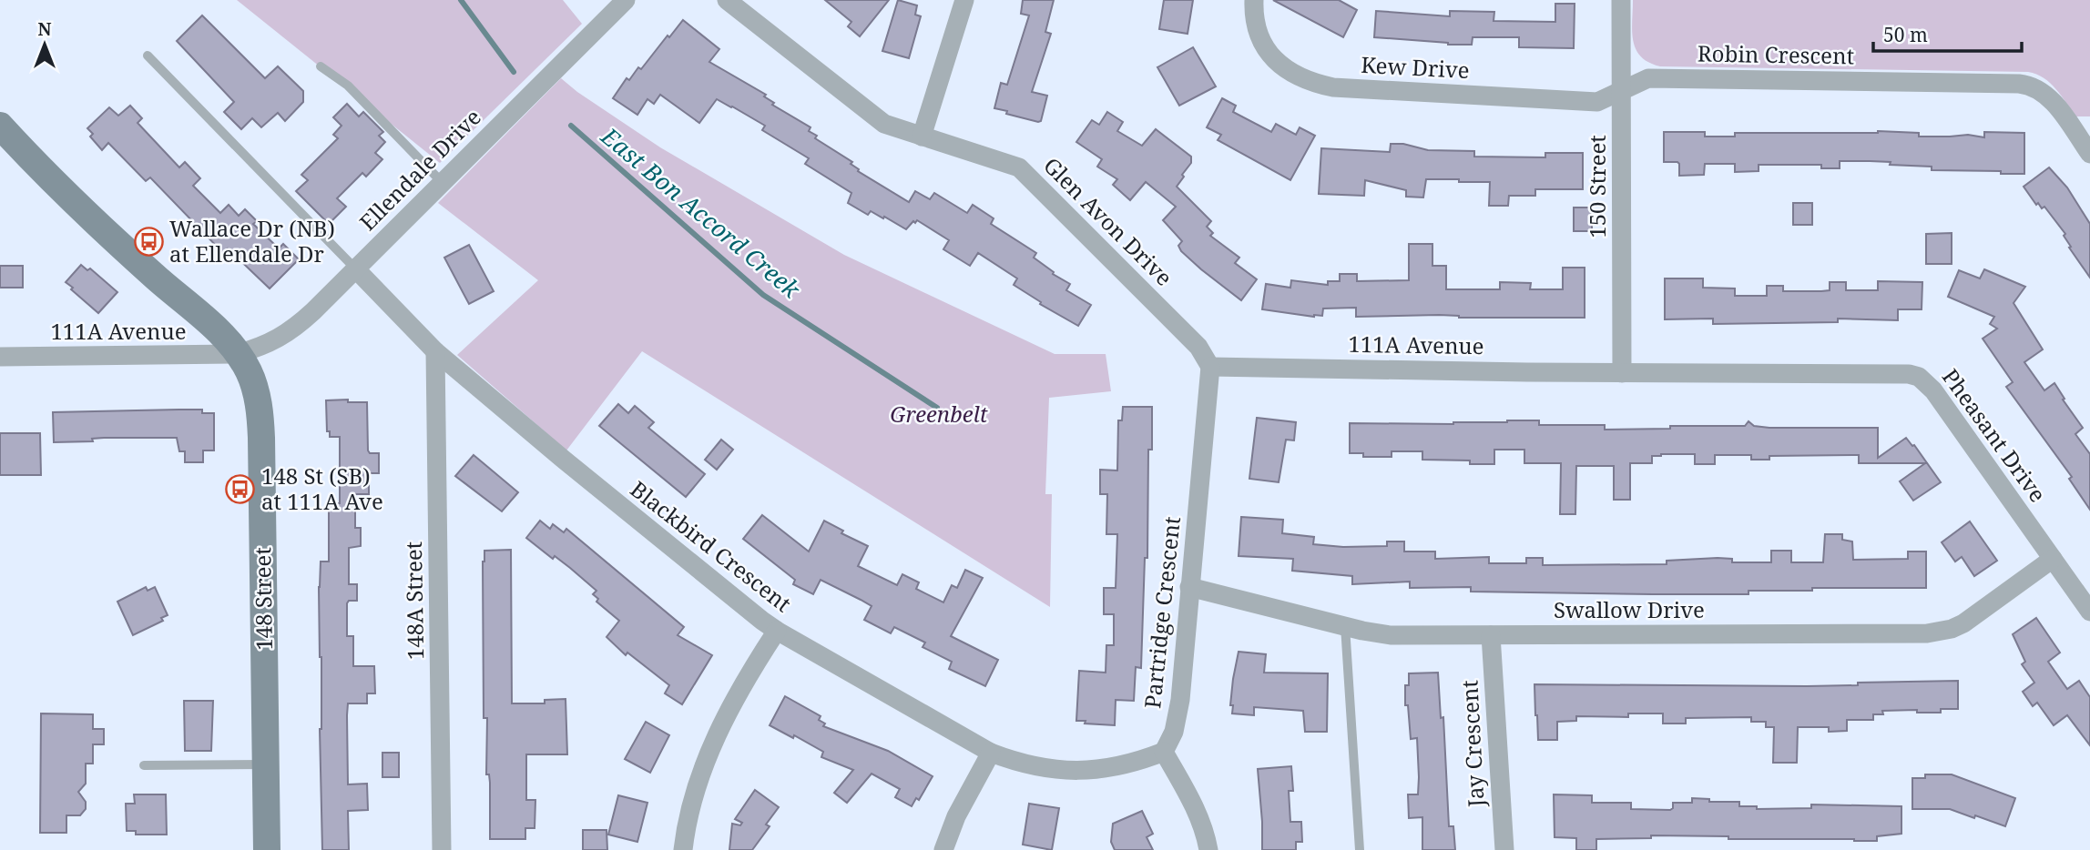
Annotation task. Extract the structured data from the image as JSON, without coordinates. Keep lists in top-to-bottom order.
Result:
{
  "streets": {
    "street": [
      "Robin Crescent",
      "Kew Drive",
      "Ellendale Drive",
      "150 Street",
      "Glen Avon Drive",
      "111A Avenue",
      "Pheasant Drive",
      "Blackbird Crescent",
      "148 Street",
      "148A Street",
      "Swallow Drive",
      "Partridge Crescent",
      "Jay Crescent"
    ]
  },
  "crossings": [
    ["Robin Crescent", "Kew Drive"],
    ["Robin Crescent", "150 Street"],
    ["Kew Drive", "150 Street"],
    ["Ellendale Drive", "111A Avenue"],
    ["Ellendale Drive", "Blackbird Crescent"],
    ["Ellendale Drive", "148 Street"],
    ["150 Street", "111A Avenue"],
    ["150 Street", "Pheasant Drive"],
    ["Glen Avon Drive", "111A Avenue"],
    ["Glen Avon Drive", "Partridge Crescent"],
    ["111A Avenue", "Pheasant Drive"],
    ["111A Avenue", "148 Street"],
    ["111A Avenue", "Partridge Crescent"],
    ["Pheasant Drive", "Swallow Drive"],
    ["Blackbird Crescent", "148A Street"],
    ["Blackbird Crescent", "Partridge Crescent"],
    ["Swallow Drive", "Partridge Crescent"],
    ["Swallow Drive", "Jay Crescent"]
  ],
  "water": ["East Bon Accord Creek"],
  "parks": ["Greenbelt"],
  "places": {
    "bus stop": ["Wallace Dr (NB) at Ellendale Dr", "148 St (SB) at 111A Ave"]
  },
  "scale_bar": "50 m",
  "north": "top"
}
